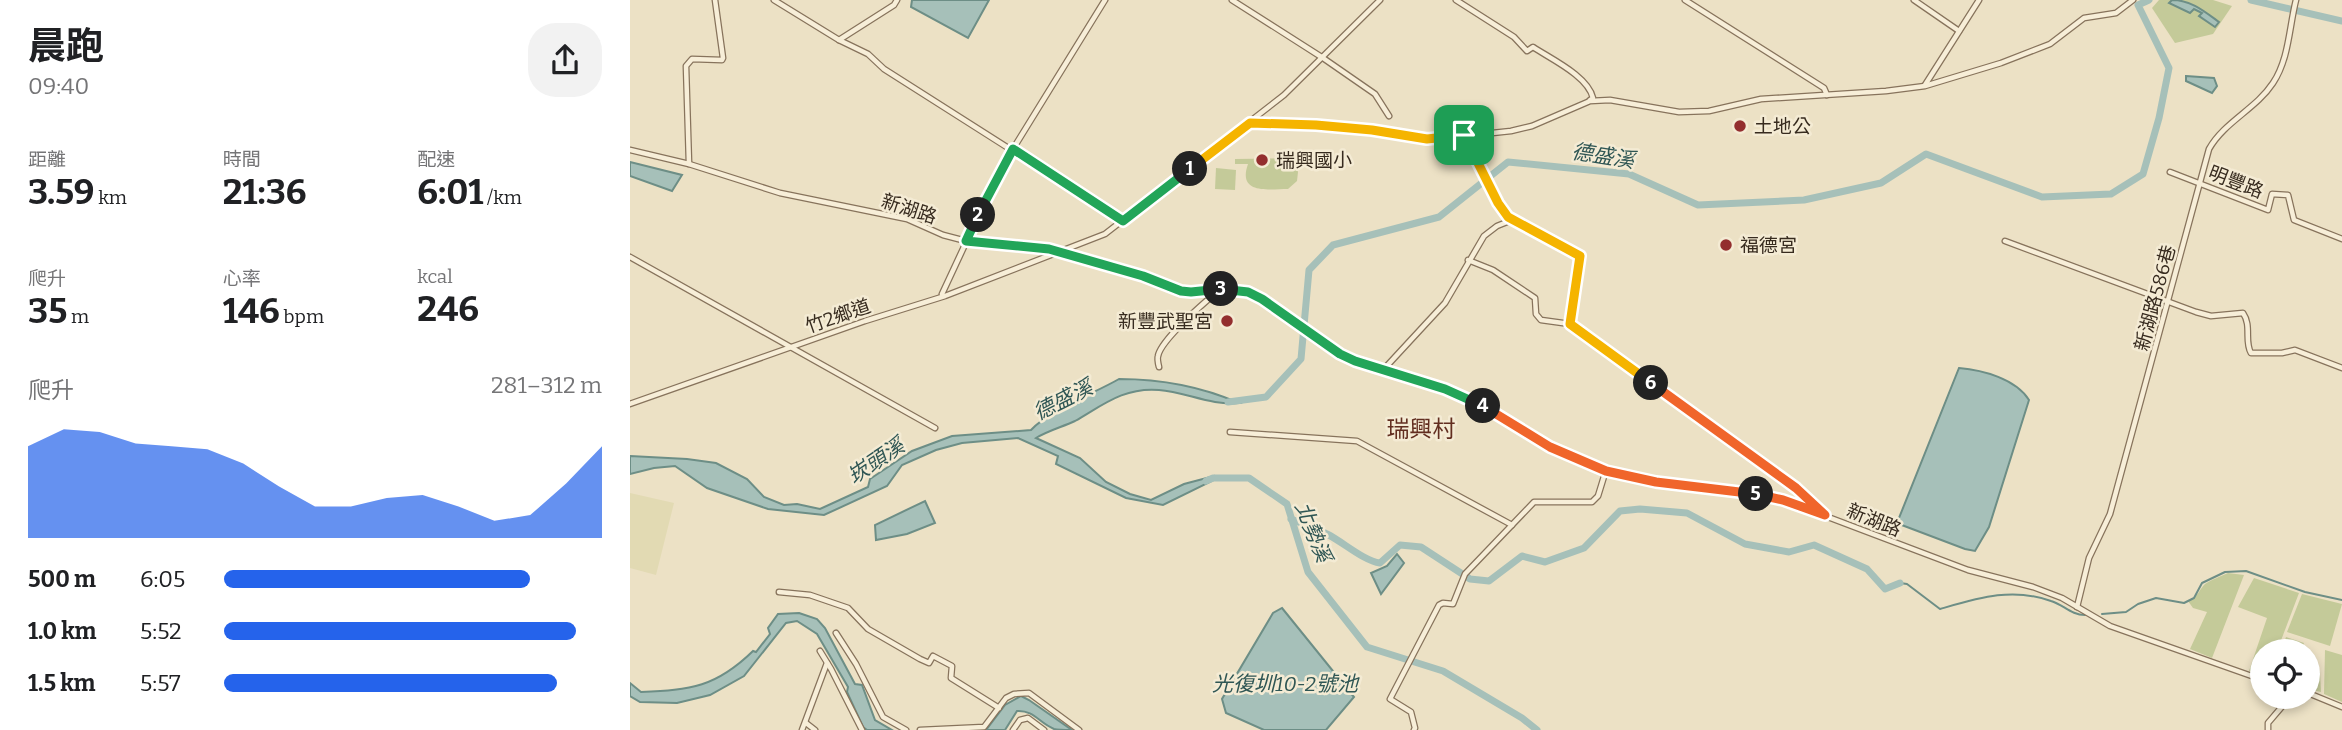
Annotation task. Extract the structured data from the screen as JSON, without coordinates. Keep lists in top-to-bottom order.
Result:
{
  "streets": {
    "street": [
      "明豐路",
      "新湖路",
      "新湖路586巷",
      "竹2鄉道"
    ]
  },
  "crossings": [
    ["明豐路", "新湖路586巷"],
    ["新湖路", "新湖路586巷"],
    ["新湖路", "竹2鄉道"]
  ],
  "districts": ["瑞興村"],
  "water": [
    "德盛溪",
    "崁頭溪",
    "北勢溪",
    "光復圳10-2號池"
  ],
  "places": [
    "土地公",
    "瑞興國小",
    "福德宮",
    "新豐武聖宮"
  ],
  "page": {
    "heading": ["晨跑", "09:40"],
    "stats": [
      ["距離", "3.59 km"],
      ["時間", "21:36"],
      ["配速", "6:01 /km"],
      ["爬升", "35 m"],
      ["心率", "146 bpm"],
      ["kcal", "246"]
    ],
    "pins": [
      "1",
      "2",
      "3",
      "6",
      "4",
      "5"
    ],
    "chart": ["爬升", "281–312 m"],
    "list": [
      {
        "name": "500 m",
        "note": "6:05"
      },
      {
        "name": "1.0 km",
        "note": "5:52"
      },
      {
        "name": "1.5 km",
        "note": "5:57"
      }
    ]
  }
}
